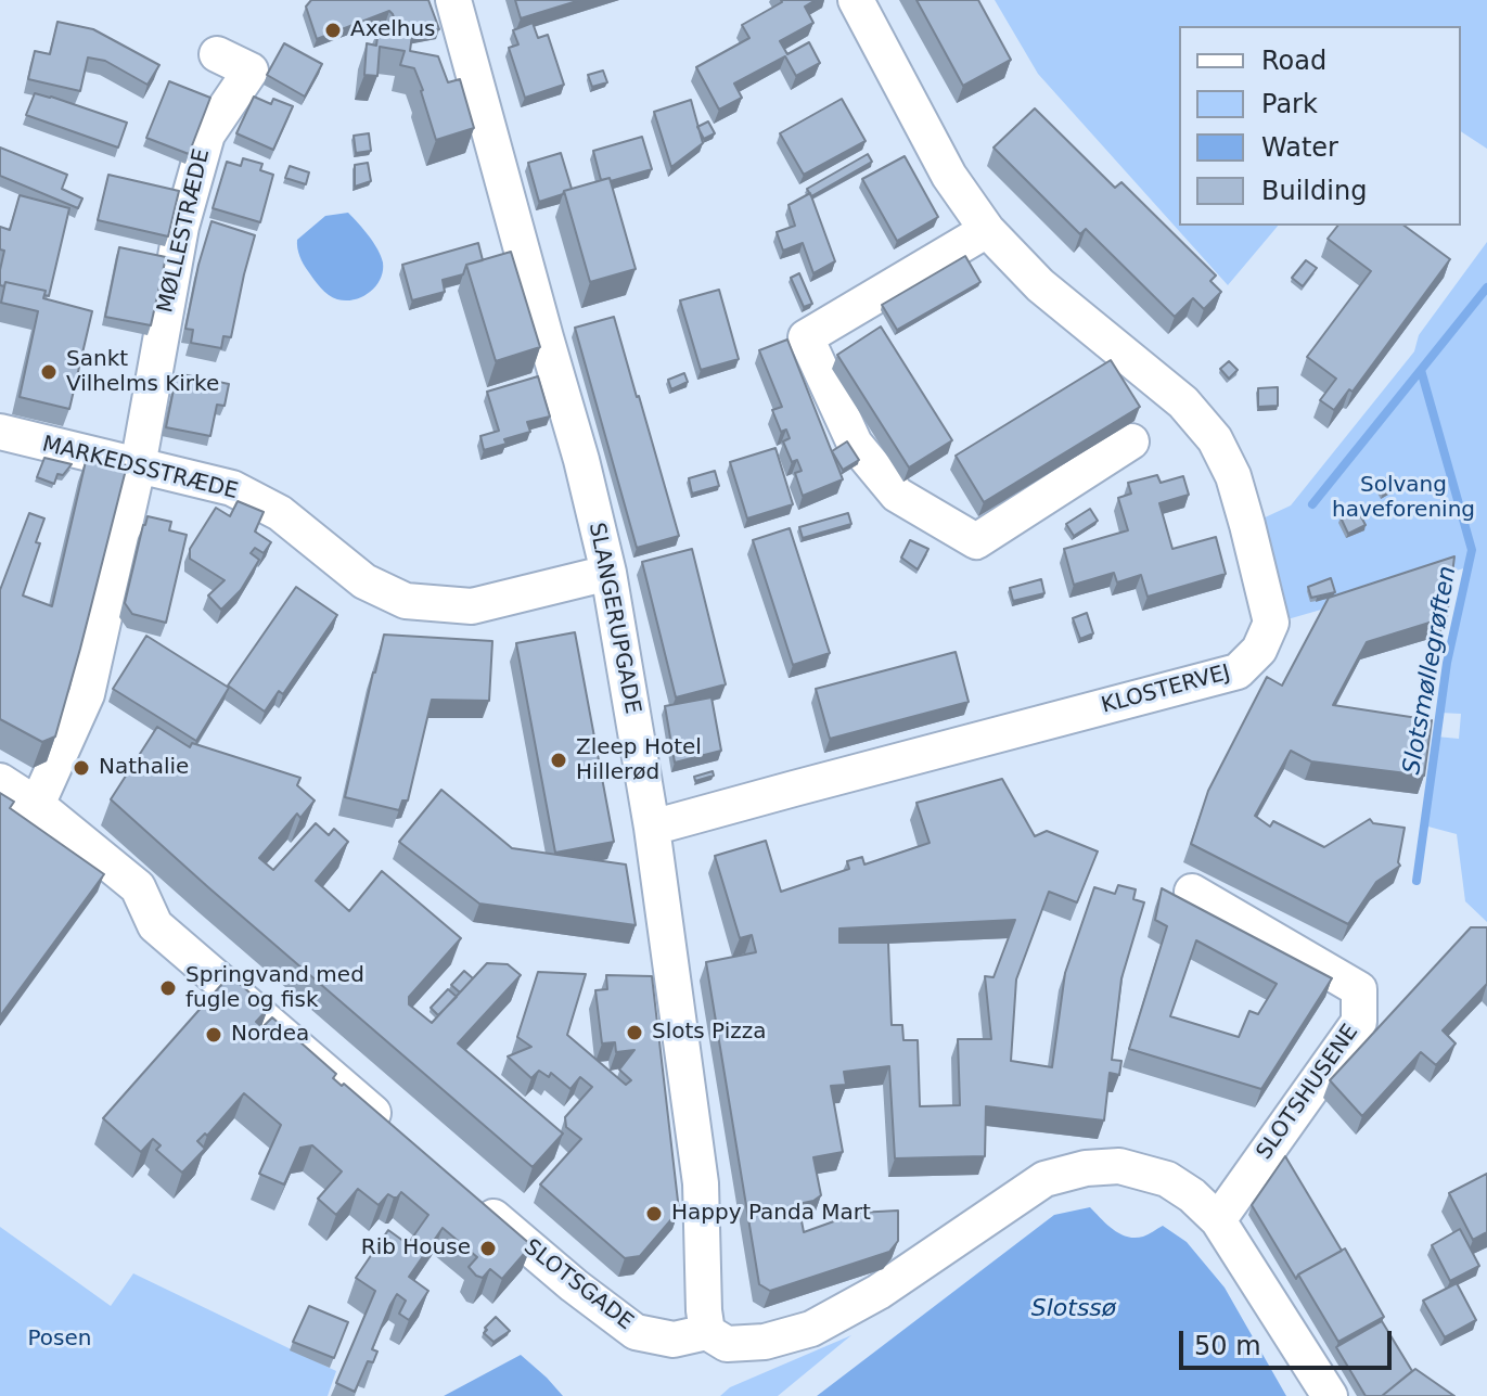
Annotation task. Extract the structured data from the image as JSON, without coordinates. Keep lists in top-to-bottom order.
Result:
{
  "streets": {
    "street": [
      "MØLLESTRÆDE",
      "MARKEDSSTRÆDE",
      "SLANGERUPGADE",
      "KLOSTERVEJ",
      "SLOTSHUSENE",
      "SLOTSGADE"
    ]
  },
  "crossings": [
    ["MØLLESTRÆDE", "MARKEDSSTRÆDE"],
    ["MARKEDSSTRÆDE", "SLANGERUPGADE"],
    ["SLANGERUPGADE", "KLOSTERVEJ"],
    ["SLANGERUPGADE", "SLOTSGADE"],
    ["SLOTSHUSENE", "SLOTSGADE"]
  ],
  "water": ["Slotsmøllegrøften", "Slotssø"],
  "parks": ["Solvang haveforening", "Posen"],
  "places": [
    "Axelhus",
    "Sankt Vilhelms Kirke",
    "Zleep Hotel Hillerød",
    "Nathalie",
    "Springvand med fugle og fisk",
    "Slots Pizza",
    "Nordea",
    "Happy Panda Mart",
    "Rib House"
  ],
  "legend": [
    "Road",
    "Park",
    "Water",
    "Building"
  ],
  "scale_bar": "50 m"
}
